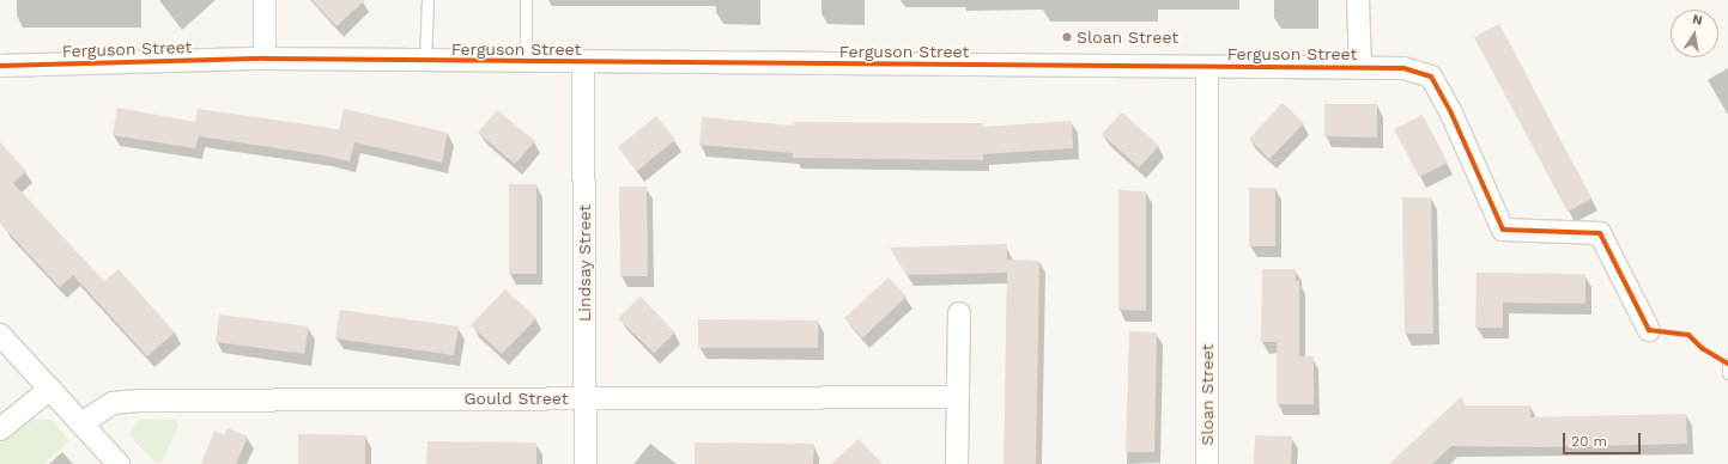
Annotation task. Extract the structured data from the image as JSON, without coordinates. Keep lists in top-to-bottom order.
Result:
{
  "streets": {
    "street": [
      "Ferguson Street",
      "Lindsay Street",
      "Sloan Street",
      "Gould Street"
    ]
  },
  "crossings": [
    ["Ferguson Street", "Lindsay Street"],
    ["Ferguson Street", "Sloan Street"],
    ["Lindsay Street", "Gould Street"]
  ],
  "places": ["Sloan Street"],
  "scale_bar": "20 m",
  "north": "top"
}
